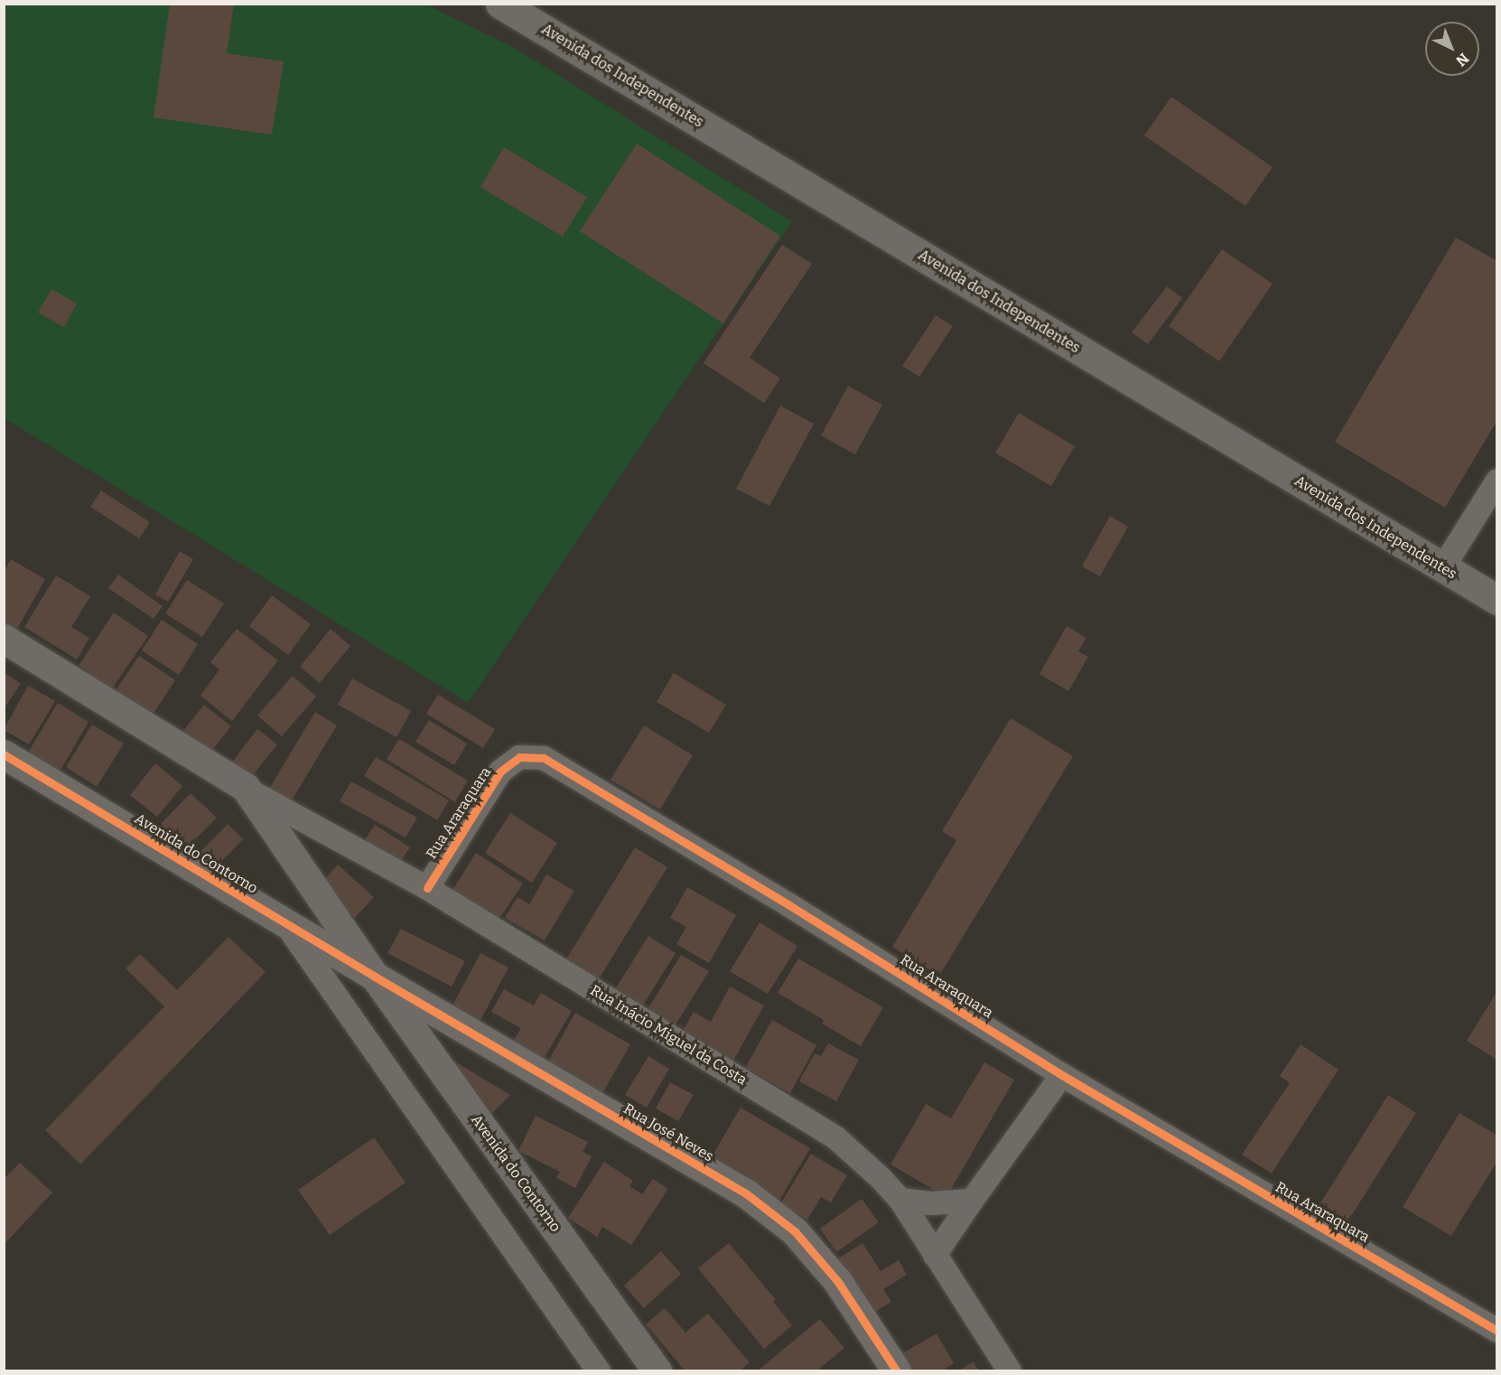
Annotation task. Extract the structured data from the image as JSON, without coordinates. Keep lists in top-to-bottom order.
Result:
{
  "streets": {
    "main road": ["Avenida dos Independentes"],
    "street": [
      "Rua Araraquara",
      "Avenida do Contorno",
      "Rua Inácio Miguel da Costa",
      "Rua José Neves"
    ]
  },
  "crossings": [
    ["Rua Araraquara", "Rua Inácio Miguel da Costa"],
    ["Avenida do Contorno", "Rua Inácio Miguel da Costa"],
    ["Avenida do Contorno", "Rua José Neves"]
  ],
  "north": "bottom right"
}
